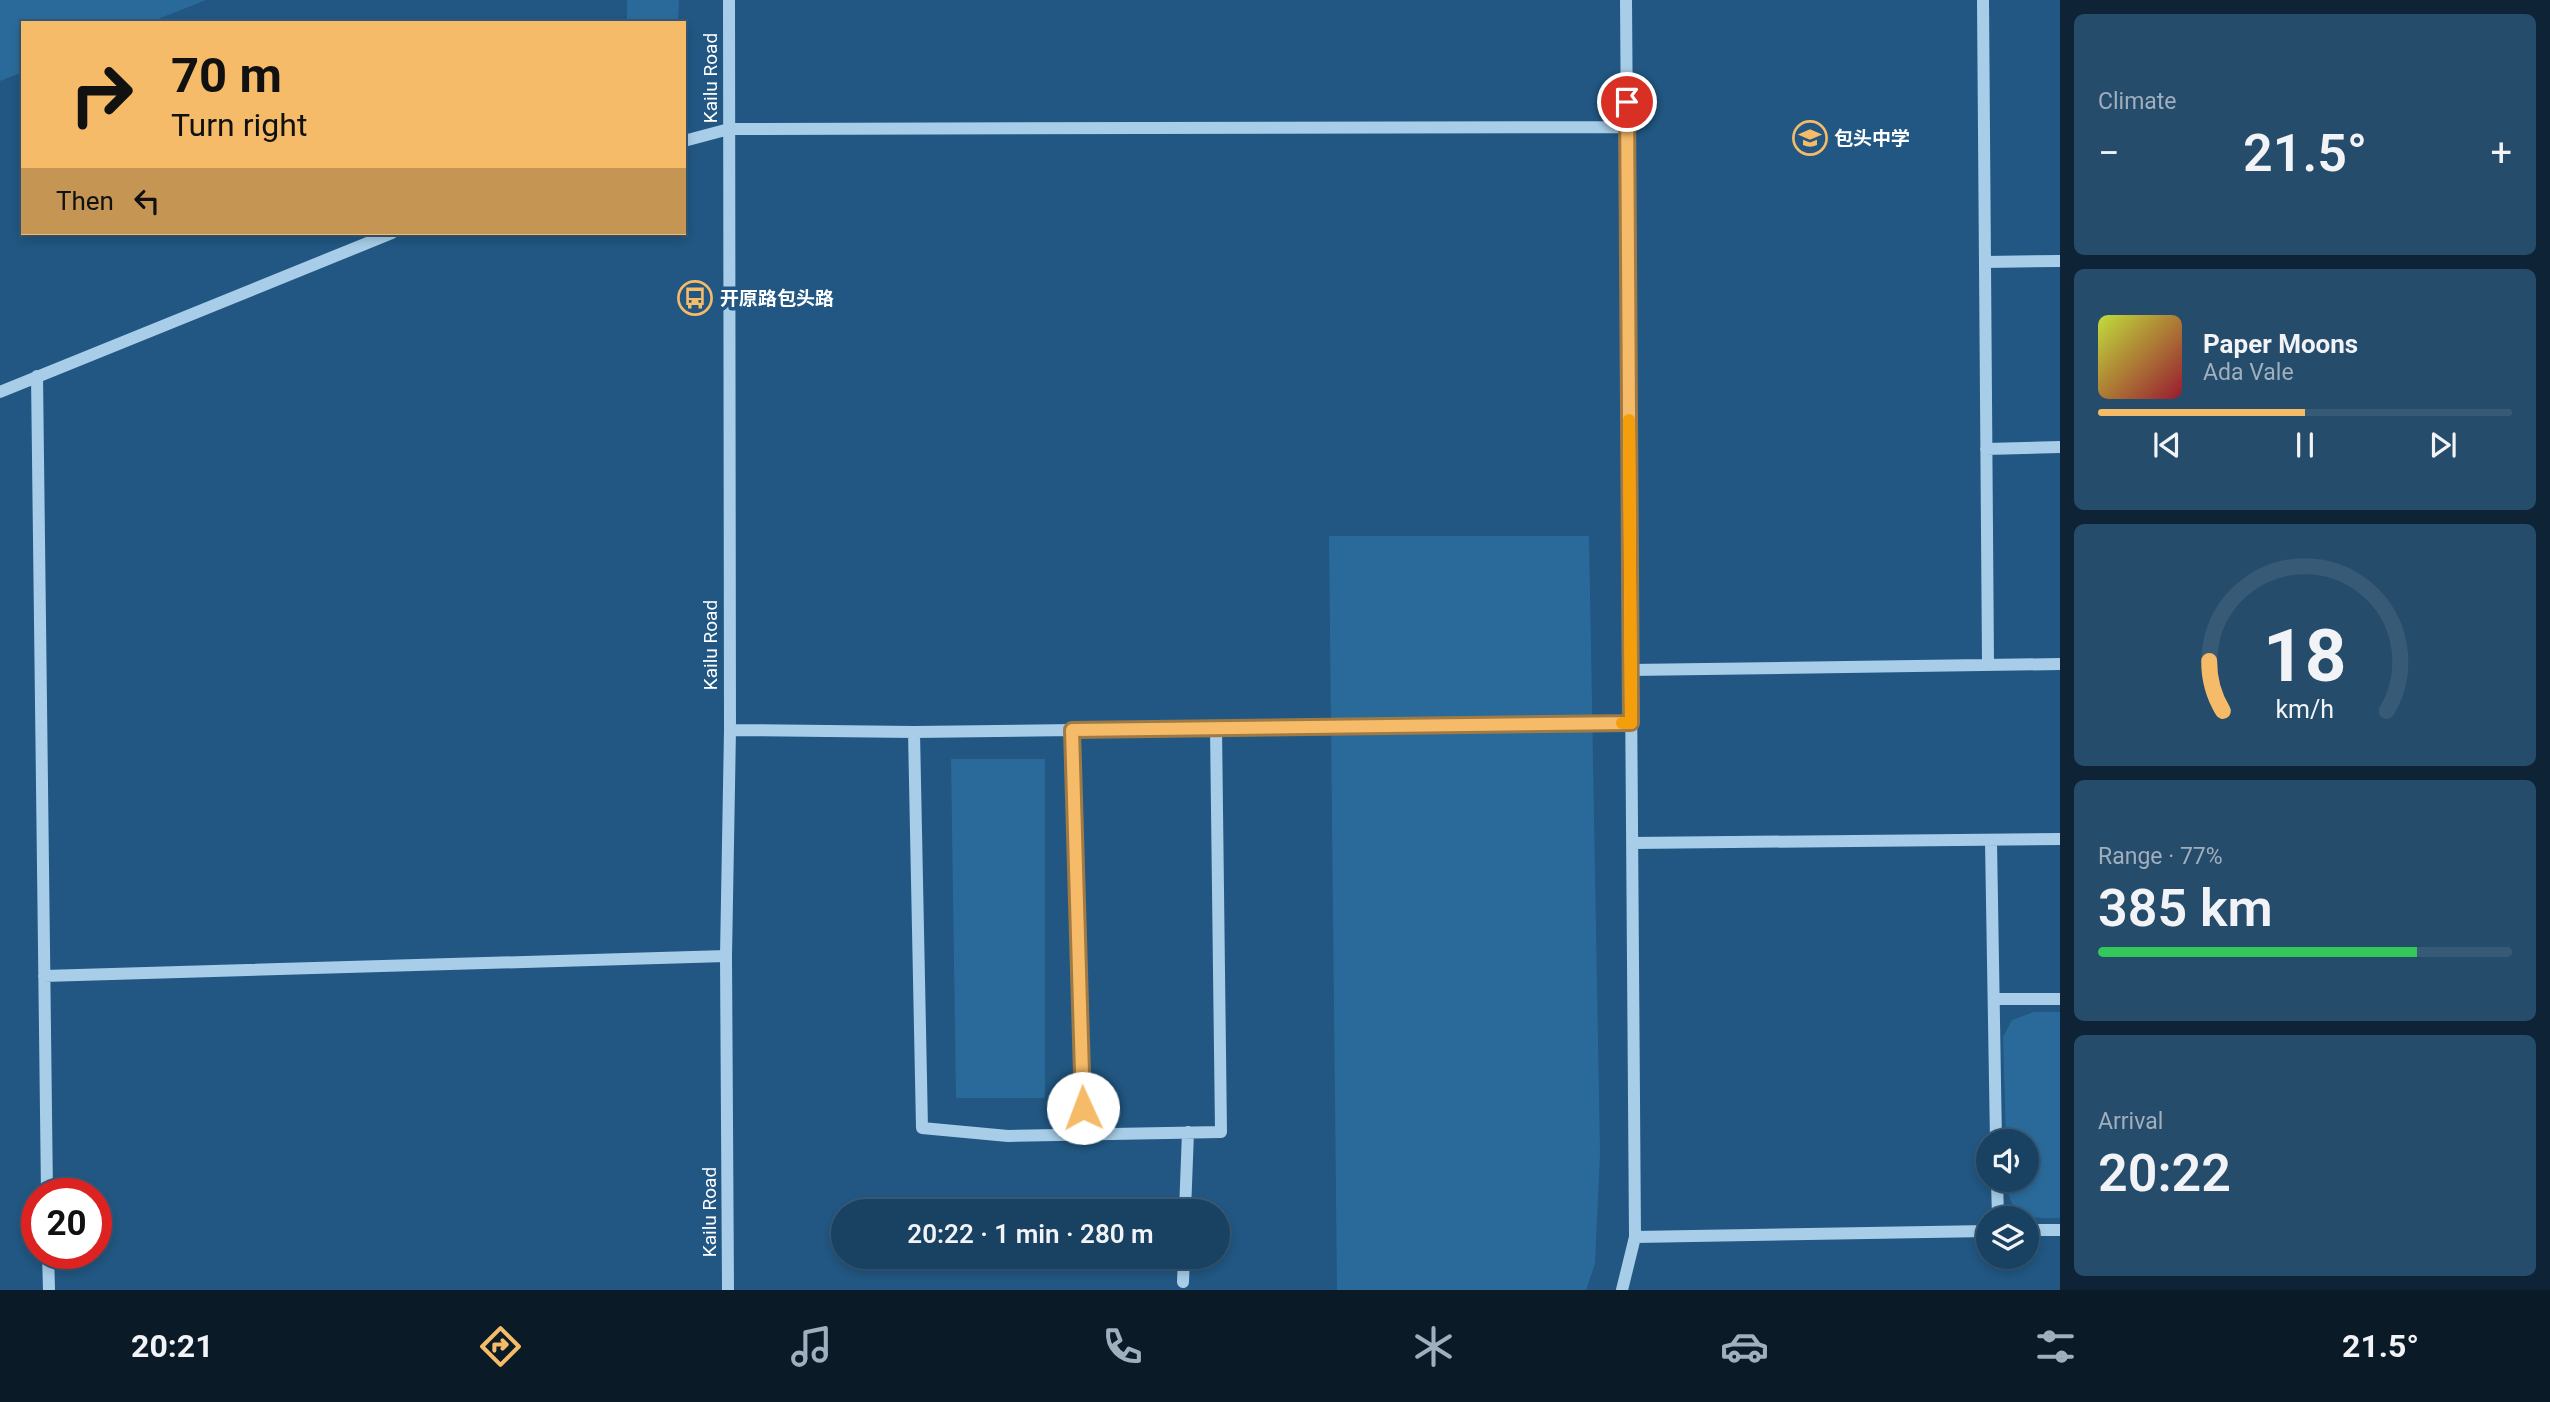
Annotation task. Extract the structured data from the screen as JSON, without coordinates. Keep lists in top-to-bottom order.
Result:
{
  "streets": {
    "street": ["Kailu Road"]
  },
  "places": {
    "school or university": ["包头中学"],
    "bus stop": ["开原路包头路"]
  },
  "page": {
    "tile": [
      "Climate",
      ["Range · 77%", "385 km"],
      ["Arrival", "20:22"]
    ],
    "turn": ["70 m", "Turn right"],
    "heat": ["−", "21.5°", "+"],
    "then": "Then",
    "song": ["Paper Moons", "Ada Vale"],
    "limit": "20",
    "trip": "20:22 · 1 min · 280 m",
    "tabs": ["20:21", "21.5°"],
    "gauge": ["18", "km/h"]
  }
}
